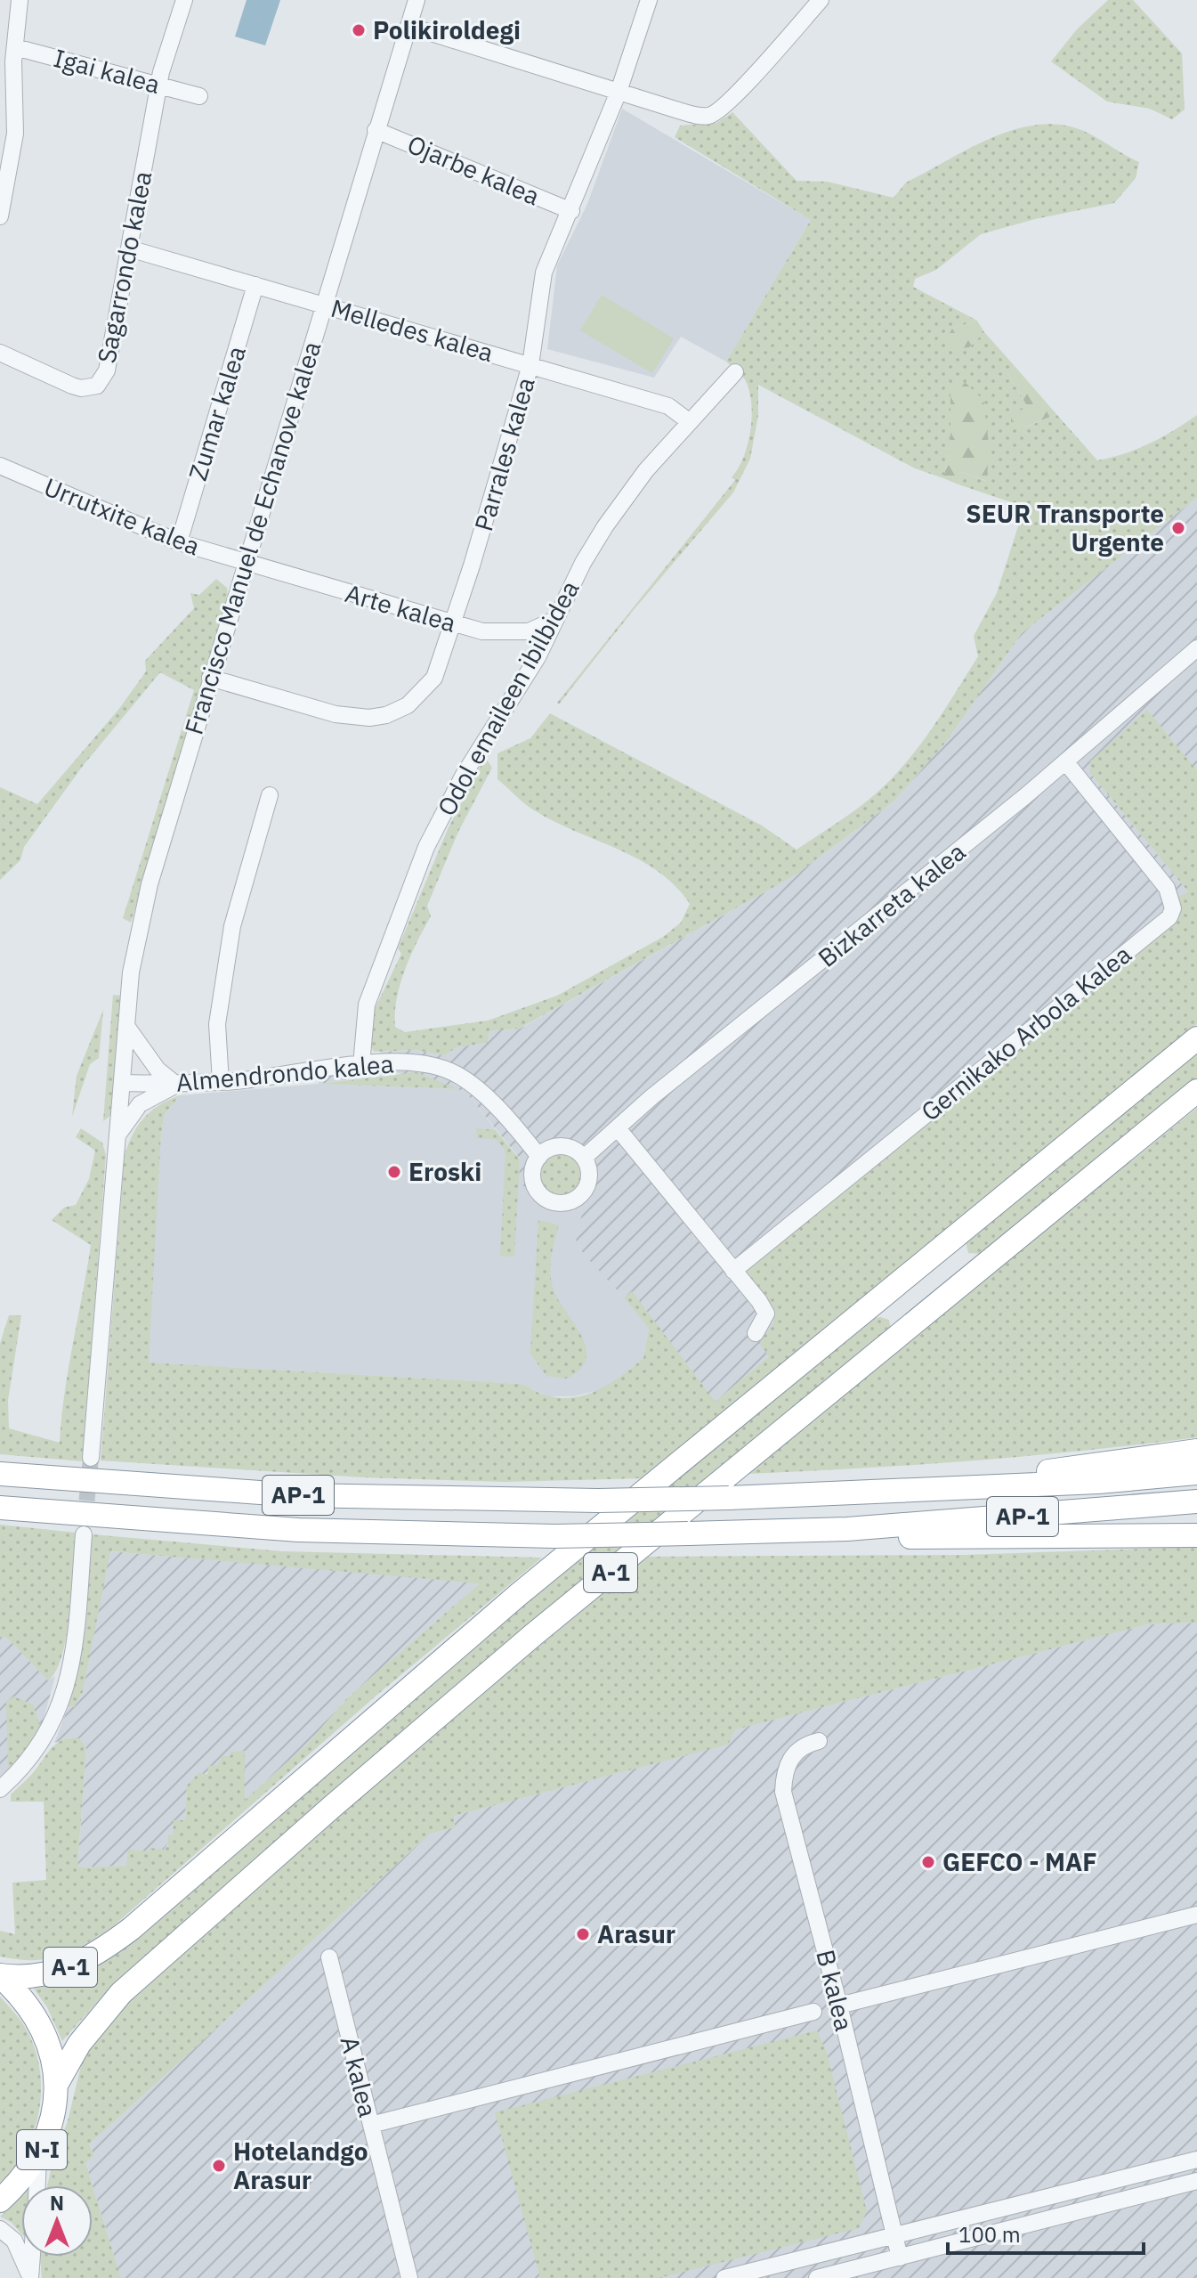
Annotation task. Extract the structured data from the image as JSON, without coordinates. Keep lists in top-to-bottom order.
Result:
{
  "streets": {
    "highway": ["AP-1", "A-1", "N-I"],
    "street": [
      "Igai kalea",
      "Ojarbe kalea",
      "Sagarrondo kalea",
      "Melledes kalea",
      "Zumar kalea",
      "Parrales kalea",
      "Urrutxite kalea",
      "Francisco Manuel de Echanove kalea",
      "Arte kalea",
      "Odol emaileen ibilbidea",
      "Bizkarreta kalea",
      "Gernikako Arbola Kalea",
      "Almendrondo kalea",
      "B kalea",
      "A kalea"
    ]
  },
  "crossings": [
    ["Igai kalea", "Sagarrondo kalea"],
    ["Ojarbe kalea", "Parrales kalea"],
    ["Ojarbe kalea", "Francisco Manuel de Echanove kalea"],
    ["Sagarrondo kalea", "Melledes kalea"],
    ["Melledes kalea", "Zumar kalea"],
    ["Melledes kalea", "Parrales kalea"],
    ["Melledes kalea", "Francisco Manuel de Echanove kalea"],
    ["Melledes kalea", "Odol emaileen ibilbidea"],
    ["Zumar kalea", "Urrutxite kalea"],
    ["Parrales kalea", "Francisco Manuel de Echanove kalea"],
    ["Parrales kalea", "Arte kalea"],
    ["Urrutxite kalea", "Francisco Manuel de Echanove kalea"],
    ["Urrutxite kalea", "Arte kalea"],
    ["Francisco Manuel de Echanove kalea", "Arte kalea"],
    ["Francisco Manuel de Echanove kalea", "Almendrondo kalea"],
    ["Arte kalea", "Odol emaileen ibilbidea"],
    ["Odol emaileen ibilbidea", "Almendrondo kalea"],
    ["Bizkarreta kalea", "Gernikako Arbola Kalea"],
    ["Bizkarreta kalea", "Almendrondo kalea"],
    ["A-1", "N-I"]
  ],
  "places": [
    "Polikiroldegi",
    "SEUR Transporte Urgente",
    "Eroski",
    "GEFCO - MAF",
    "Arasur",
    "Hotelandgo Arasur"
  ],
  "scale_bar": "100 m",
  "north": "top"
}
